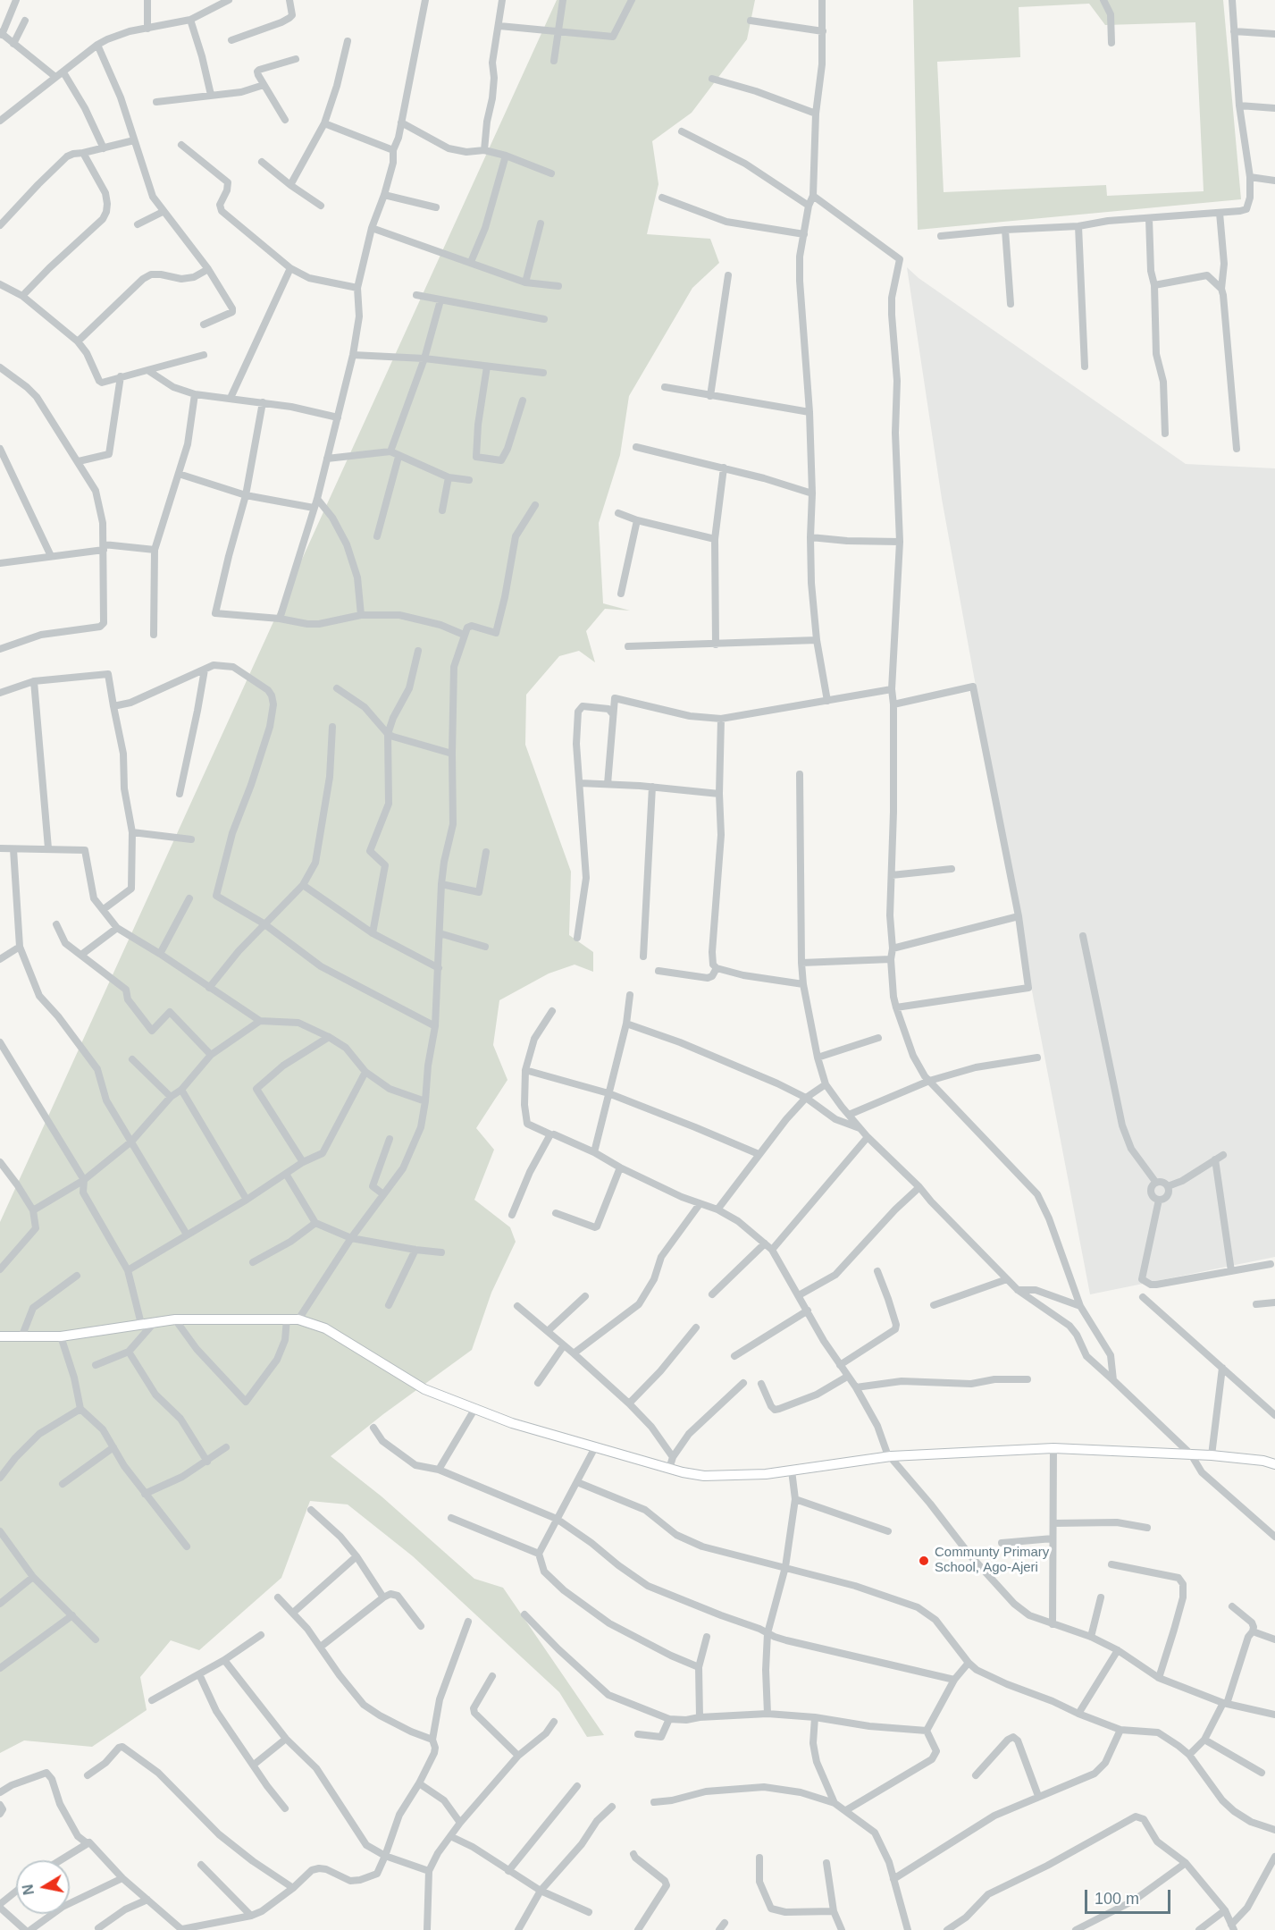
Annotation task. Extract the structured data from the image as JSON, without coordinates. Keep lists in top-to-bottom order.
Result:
{
  "places": ["Communty Primary School, Ago-Ajeri"],
  "scale_bar": "100 m",
  "north": "left"
}
